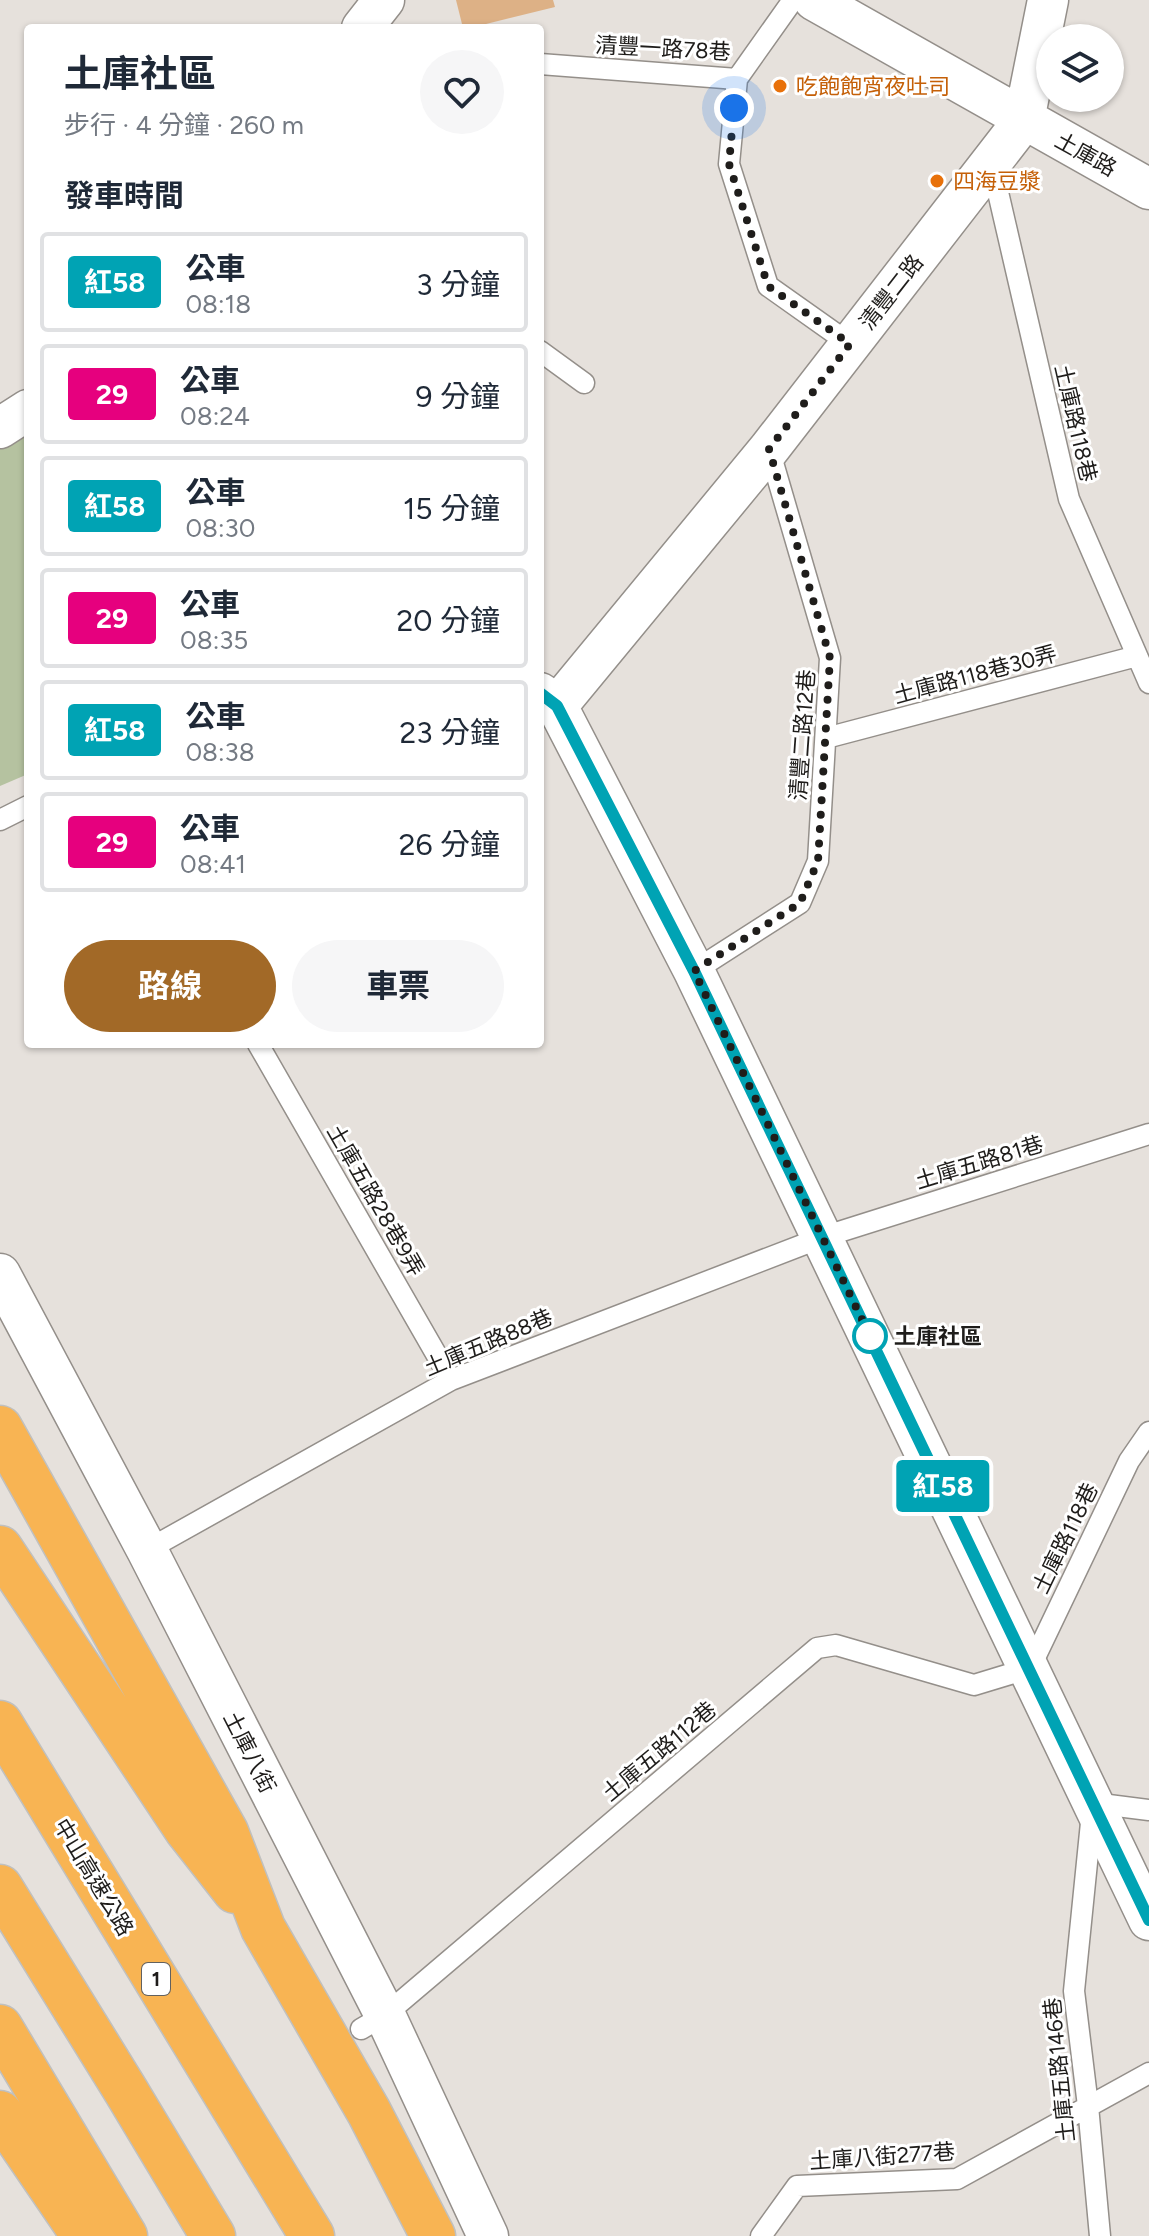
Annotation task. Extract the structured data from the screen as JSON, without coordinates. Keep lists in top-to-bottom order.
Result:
{
  "streets": {
    "highway": ["中山高速公路", "1"],
    "street": ["土庫路", "清豐二路", "土庫八街"],
    "lane": [
      "清豐一路78巷",
      "土庫路118巷",
      "土庫路118巷30弄",
      "清豐二路12巷",
      "土庫五路81巷",
      "土庫五路28巷9弄",
      "土庫五路88巷",
      "土庫五路112巷",
      "土庫五路146巷",
      "土庫八街277巷"
    ]
  },
  "crossings": [
    ["土庫路", "清豐二路"],
    ["清豐二路", "土庫路118巷"],
    ["清豐二路", "清豐二路12巷"],
    ["土庫路118巷", "土庫路118巷30弄"],
    ["土庫路118巷", "土庫五路112巷"],
    ["土庫路118巷30弄", "清豐二路12巷"],
    ["土庫五路81巷", "土庫五路88巷"],
    ["土庫五路28巷9弄", "土庫五路88巷"],
    ["土庫五路88巷", "土庫八街"],
    ["土庫五路112巷", "土庫八街"],
    ["土庫五路146巷", "土庫八街277巷"]
  ],
  "places": ["吃飽飽宵夜吐司", "四海豆漿", "土庫社區"],
  "lines": ["bus line 紅58"],
  "page": {
    "on_map": "紅58",
    "heading": [
      ["土庫社區", "步行 · 4 分鐘 · 260 m"],
      "發車時間"
    ],
    "list": [
      {
        "mark": "紅58",
        "name": "公車",
        "note": "08:18",
        "value": "3 分鐘"
      },
      {
        "mark": "29",
        "name": "公車",
        "note": "08:24",
        "value": "9 分鐘"
      },
      {
        "mark": "紅58",
        "name": "公車",
        "note": "08:30",
        "value": "15 分鐘"
      },
      {
        "mark": "29",
        "name": "公車",
        "note": "08:35",
        "value": "20 分鐘"
      },
      {
        "mark": "紅58",
        "name": "公車",
        "note": "08:38",
        "value": "23 分鐘"
      },
      {
        "mark": "29",
        "name": "公車",
        "note": "08:41",
        "value": "26 分鐘"
      }
    ],
    "buttons": ["路線", "車票"]
  }
}
